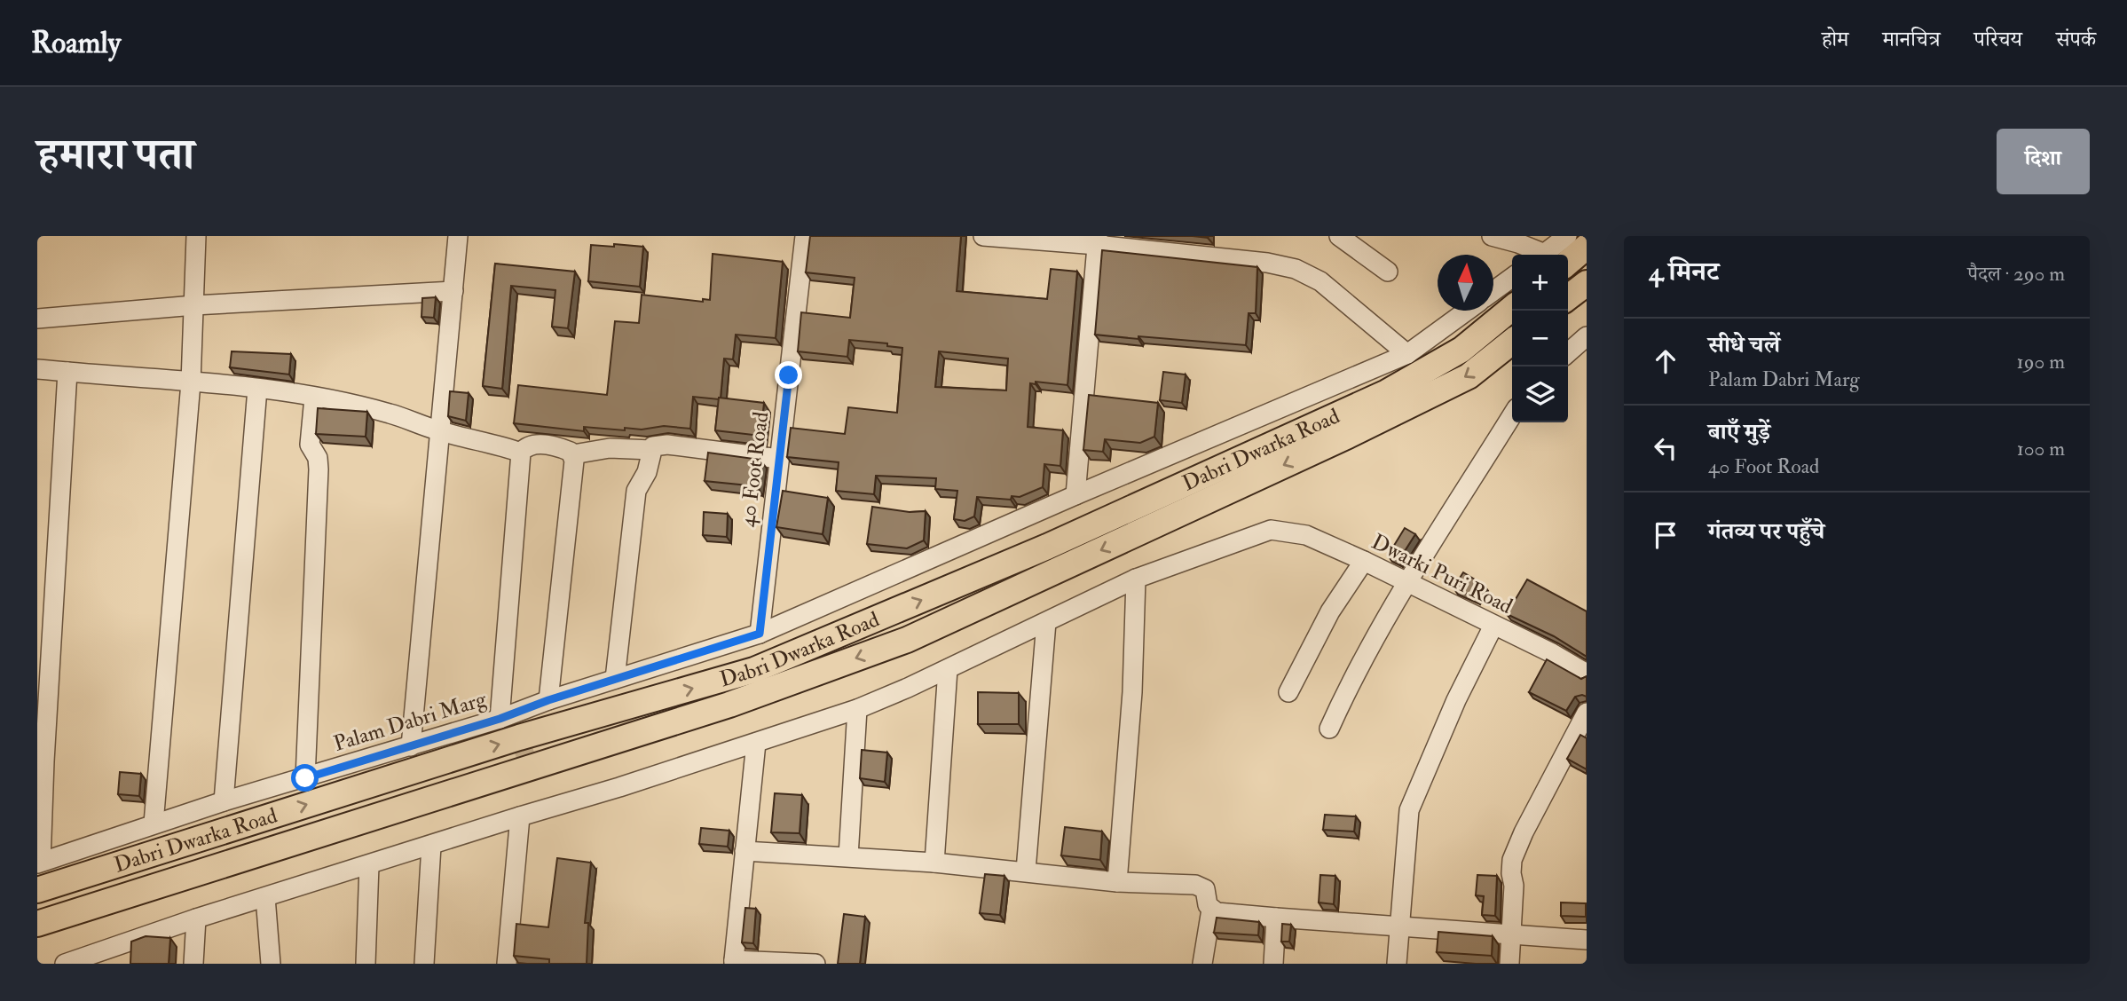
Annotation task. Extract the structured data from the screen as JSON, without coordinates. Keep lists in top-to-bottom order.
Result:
{
  "streets": {
    "main road": ["Dabri Dwarka Road"],
    "street": ["40 Foot Road", "Dwarki Puri Road", "Palam Dabri Marg"]
  },
  "crossings": [
    ["40 Foot Road", "Palam Dabri Marg"]
  ],
  "north": "top",
  "page": {
    "header": "Roamly",
    "nav": [
      "होम",
      "मानचित्र",
      "परिचय",
      "संपर्क"
    ],
    "title": "हमारा पता",
    "buttons": "दिशा",
    "heading": ["4 मिनट", "पैदल · 290 m"],
    "map_buttons": ["+", "−"],
    "list": [
      ["सीधे चलें", "Palam Dabri Marg", "190 m"],
      ["बाएँ मुड़ें", "40 Foot Road", "100 m"],
      "गंतव्य पर पहुँचे"
    ]
  }
}
